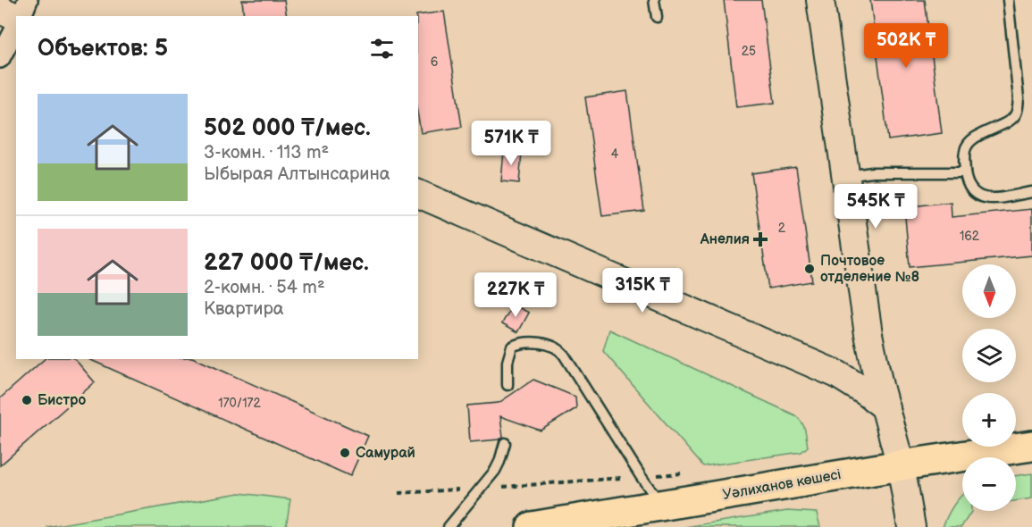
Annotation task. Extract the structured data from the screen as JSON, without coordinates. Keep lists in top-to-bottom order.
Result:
{
  "streets": {
    "highway": ["Уәлиханов көшесі"]
  },
  "places": {
    "health": ["Анелия"],
    "other": ["Почтовое отделение №8", "Бистро", "Самурай"]
  },
  "house_numbers": [
    "25",
    "6",
    "4",
    "2",
    "162",
    "170/172"
  ],
  "north": "bottom",
  "page": {
    "heading": "Объектов: 5",
    "price": [
      "502K ₸",
      "571K ₸",
      "545K ₸",
      "315K ₸",
      "227K ₸"
    ],
    "list": [
      {
        "name": "502 000 ₸/мес.",
        "note": "3-комн. · 113 m² · Ыбырая Алтынсарина"
      },
      {
        "name": "227 000 ₸/мес.",
        "note": "2-комн. · 54 m² · Квартира"
      }
    ],
    "map_buttons": ["+", "−"]
  }
}
